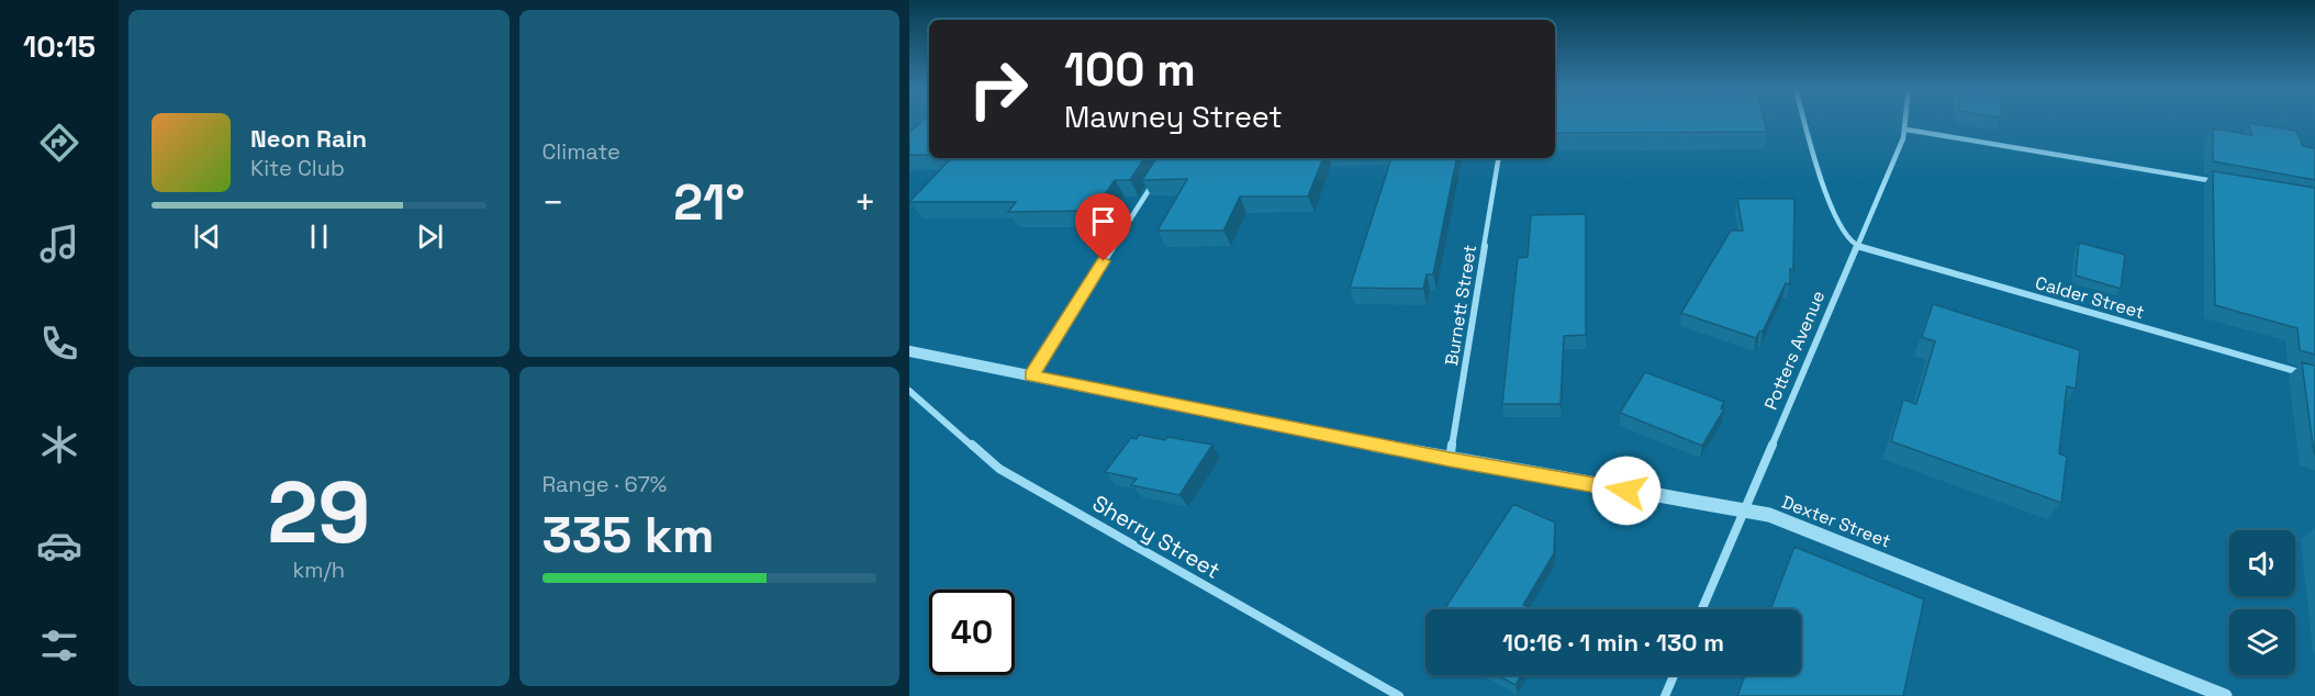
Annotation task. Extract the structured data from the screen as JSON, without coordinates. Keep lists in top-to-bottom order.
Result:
{
  "streets": {
    "street": [
      "Calder Street",
      "Burnett Street",
      "Potters Avenue",
      "Dexter Street",
      "Sherry Street"
    ]
  },
  "crossings": [
    ["Calder Street", "Potters Avenue"],
    ["Burnett Street", "Dexter Street"],
    ["Potters Avenue", "Dexter Street"]
  ],
  "page": {
    "tabs": "10:15",
    "tile": [
      "Climate",
      ["29", "km/h"],
      ["Range · 67%", "335 km"]
    ],
    "turn": ["100 m", "Mawney Street"],
    "song": ["Neon Rain", "Kite Club"],
    "heat": ["−", "21°", "+"],
    "limit": "40",
    "trip": "10:16 · 1 min · 130 m"
  }
}
